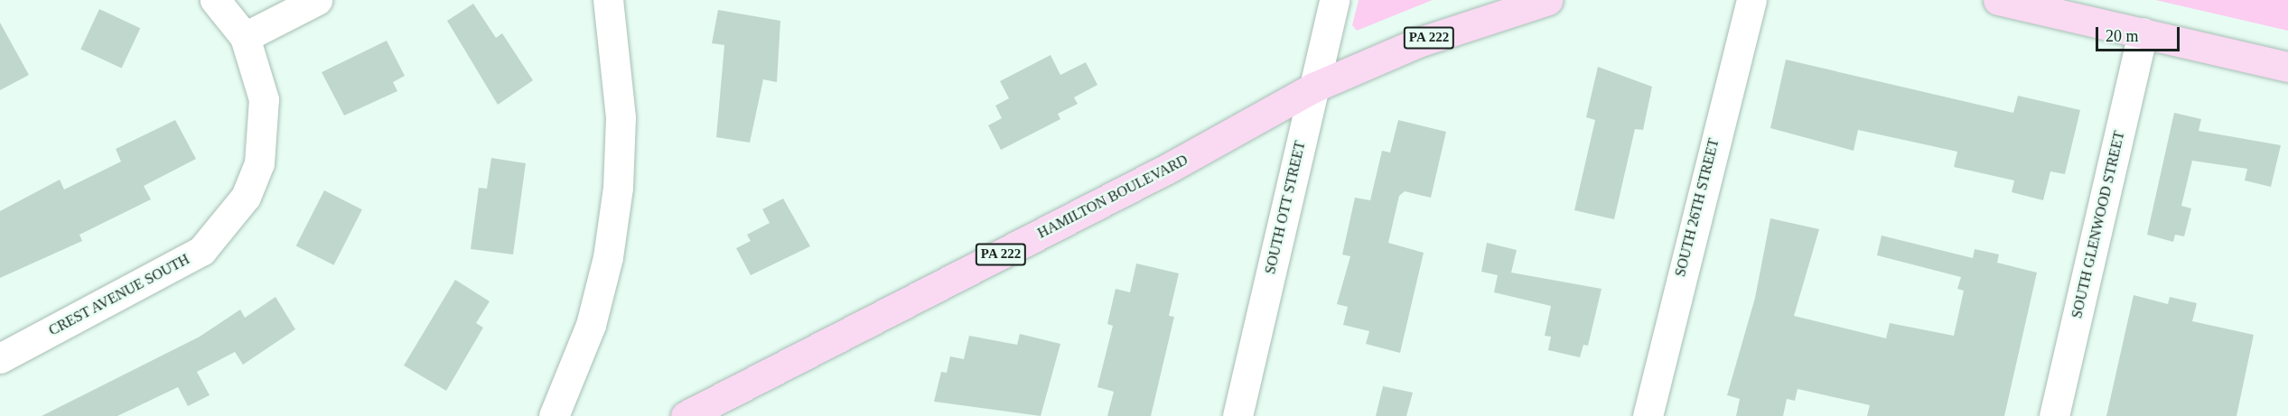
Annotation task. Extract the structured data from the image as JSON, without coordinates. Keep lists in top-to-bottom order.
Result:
{
  "streets": {
    "main road": ["PA 222", "HAMILTON BOULEVARD"],
    "street": [
      "SOUTH OTT STREET",
      "SOUTH 26TH STREET",
      "SOUTH GLENWOOD STREET",
      "CREST AVENUE SOUTH"
    ]
  },
  "crossings": [
    ["HAMILTON BOULEVARD", "SOUTH OTT STREET"]
  ],
  "scale_bar": "20 m"
}
